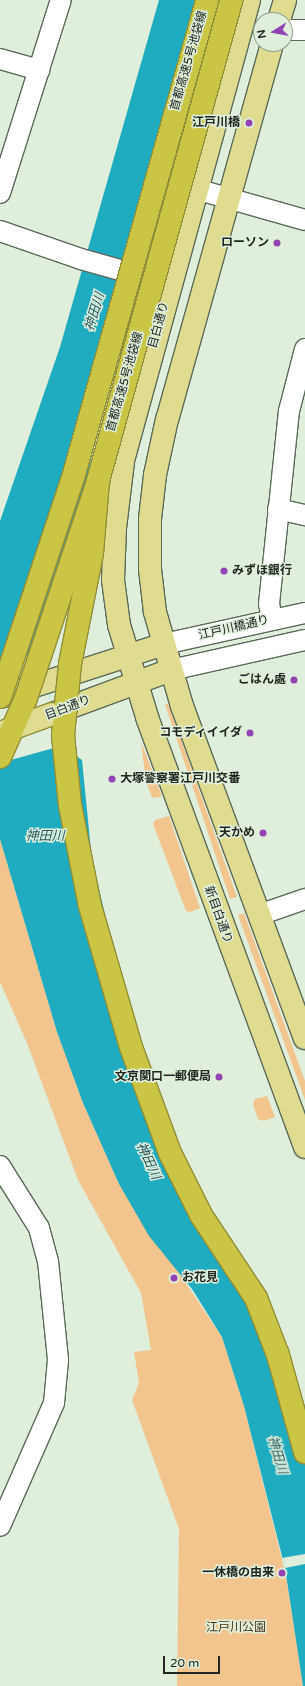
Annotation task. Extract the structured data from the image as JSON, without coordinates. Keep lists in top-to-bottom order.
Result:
{
  "streets": {
    "highway": ["首都高速5号池袋線"],
    "main road": ["目白通り", "新目白通り"],
    "street": ["江戸川橋通り"]
  },
  "crossings": [
    ["目白通り", "新目白通り"]
  ],
  "water": ["神田川"],
  "parks": ["江戸川公園"],
  "places": [
    "江戸川橋",
    "ローソン",
    "みずほ銀行",
    "ごはん處",
    "コモディイイダ",
    "大塚警察署江戸川交番",
    "天かめ",
    "文京関口一郵便局",
    "お花見",
    "一休橋の由来"
  ],
  "scale_bar": "20 m",
  "north": "left"
}
